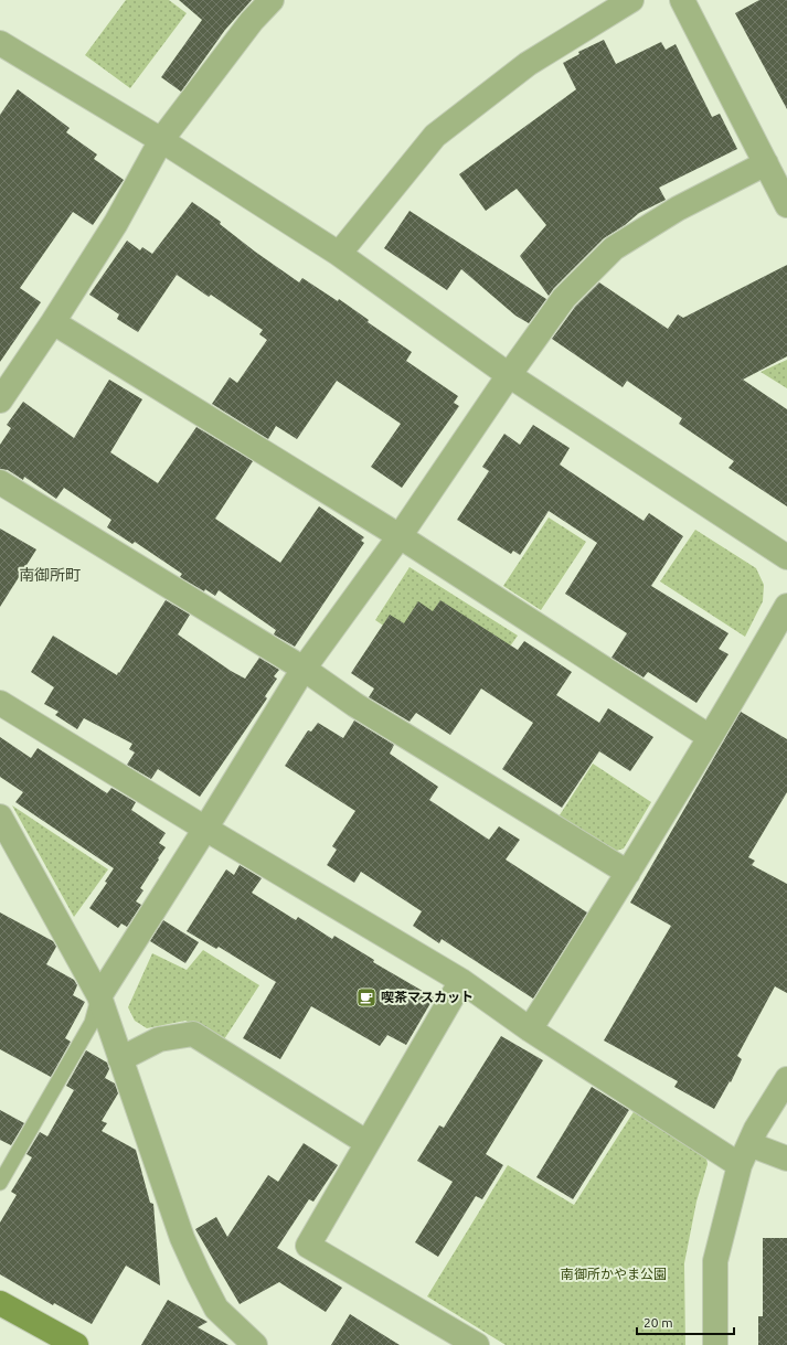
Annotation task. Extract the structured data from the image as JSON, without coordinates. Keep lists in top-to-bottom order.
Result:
{
  "districts": ["南御所町"],
  "parks": ["南御所かやま公園"],
  "places": {
    "cafe": ["喫茶マスカット"]
  },
  "scale_bar": "20 m"
}
